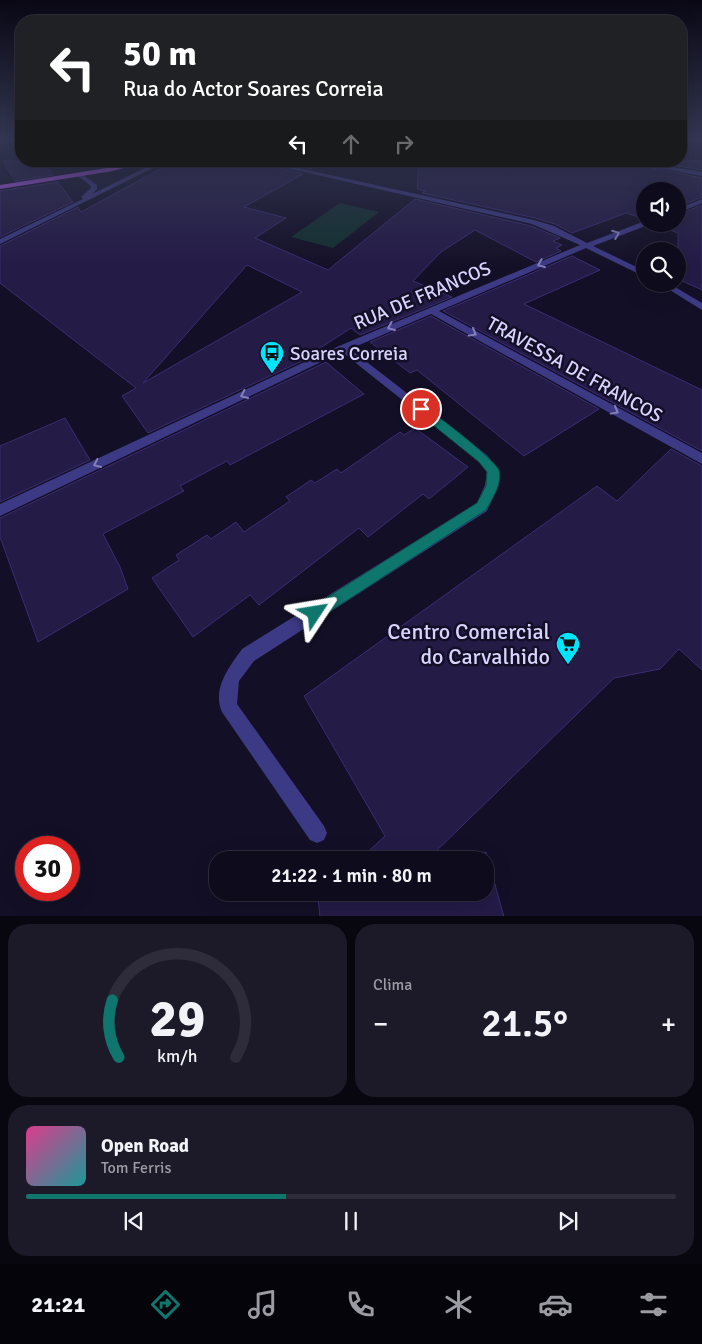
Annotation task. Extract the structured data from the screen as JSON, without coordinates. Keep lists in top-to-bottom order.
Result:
{
  "streets": {
    "street": ["RUA DE FRANCOS", "TRAVESSA DE FRANCOS"]
  },
  "crossings": [
    ["RUA DE FRANCOS", "TRAVESSA DE FRANCOS"]
  ],
  "one_way": ["RUA DE FRANCOS", "TRAVESSA DE FRANCOS"],
  "places": {
    "bus stop": ["Soares Correia"],
    "supermarket": ["Centro Comercial do Carvalhido"]
  },
  "page": {
    "turn": ["50 m", "Rua do Actor Soares Correia"],
    "limit": "30",
    "trip": "21:22 · 1 min · 80 m",
    "tile": "Clima",
    "heat": ["−", "21.5°", "+"],
    "song": ["Open Road", "Tom Ferris"],
    "tabs": "21:21",
    "gauge": ["29", "km/h"]
  }
}
